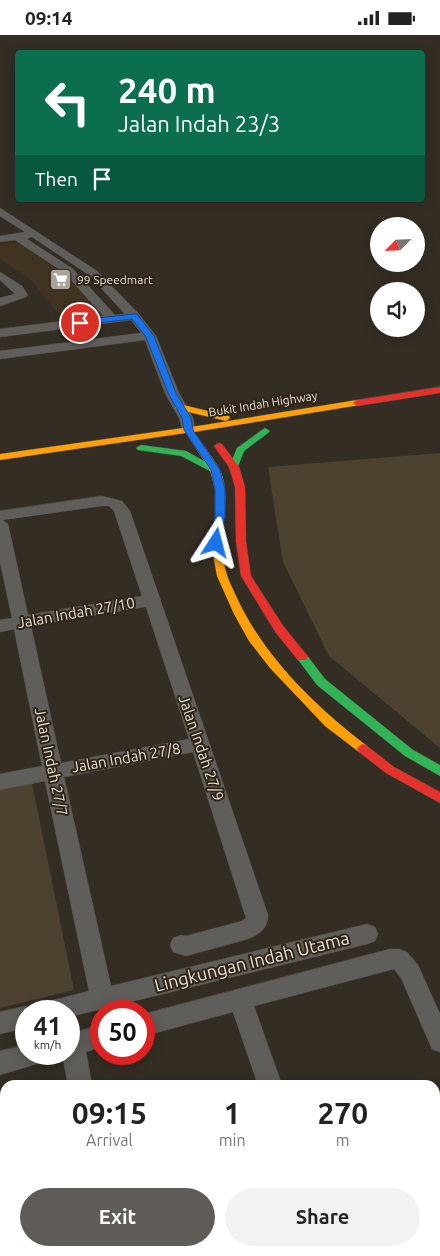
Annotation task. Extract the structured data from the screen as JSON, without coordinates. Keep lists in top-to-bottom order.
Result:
{
  "streets": {
    "main road": ["Bukit Indah Highway"],
    "street": [
      "Jalan Indah 27/10",
      "Jalan Indah 27/9",
      "Jalan Indah 27/8",
      "Jalan Indah 27/7",
      "Lingkungan Indah Utama"
    ]
  },
  "crossings": [
    ["Jalan Indah 27/10", "Jalan Indah 27/9"],
    ["Jalan Indah 27/10", "Jalan Indah 27/7"],
    ["Jalan Indah 27/9", "Jalan Indah 27/8"],
    ["Jalan Indah 27/8", "Jalan Indah 27/7"],
    ["Jalan Indah 27/7", "Lingkungan Indah Utama"]
  ],
  "places": {
    "supermarket": ["99 Speedmart"]
  },
  "north": "bottom left",
  "page": {
    "status": "09:14",
    "turn": ["240 m", "Jalan Indah 23/3"],
    "then": "Then",
    "speed": "41 km/h",
    "limit": "50",
    "eta": [
      "09:15",
      "Arrival",
      "1",
      "min",
      "270",
      "m"
    ],
    "buttons": ["Exit", "Share"]
  }
}
